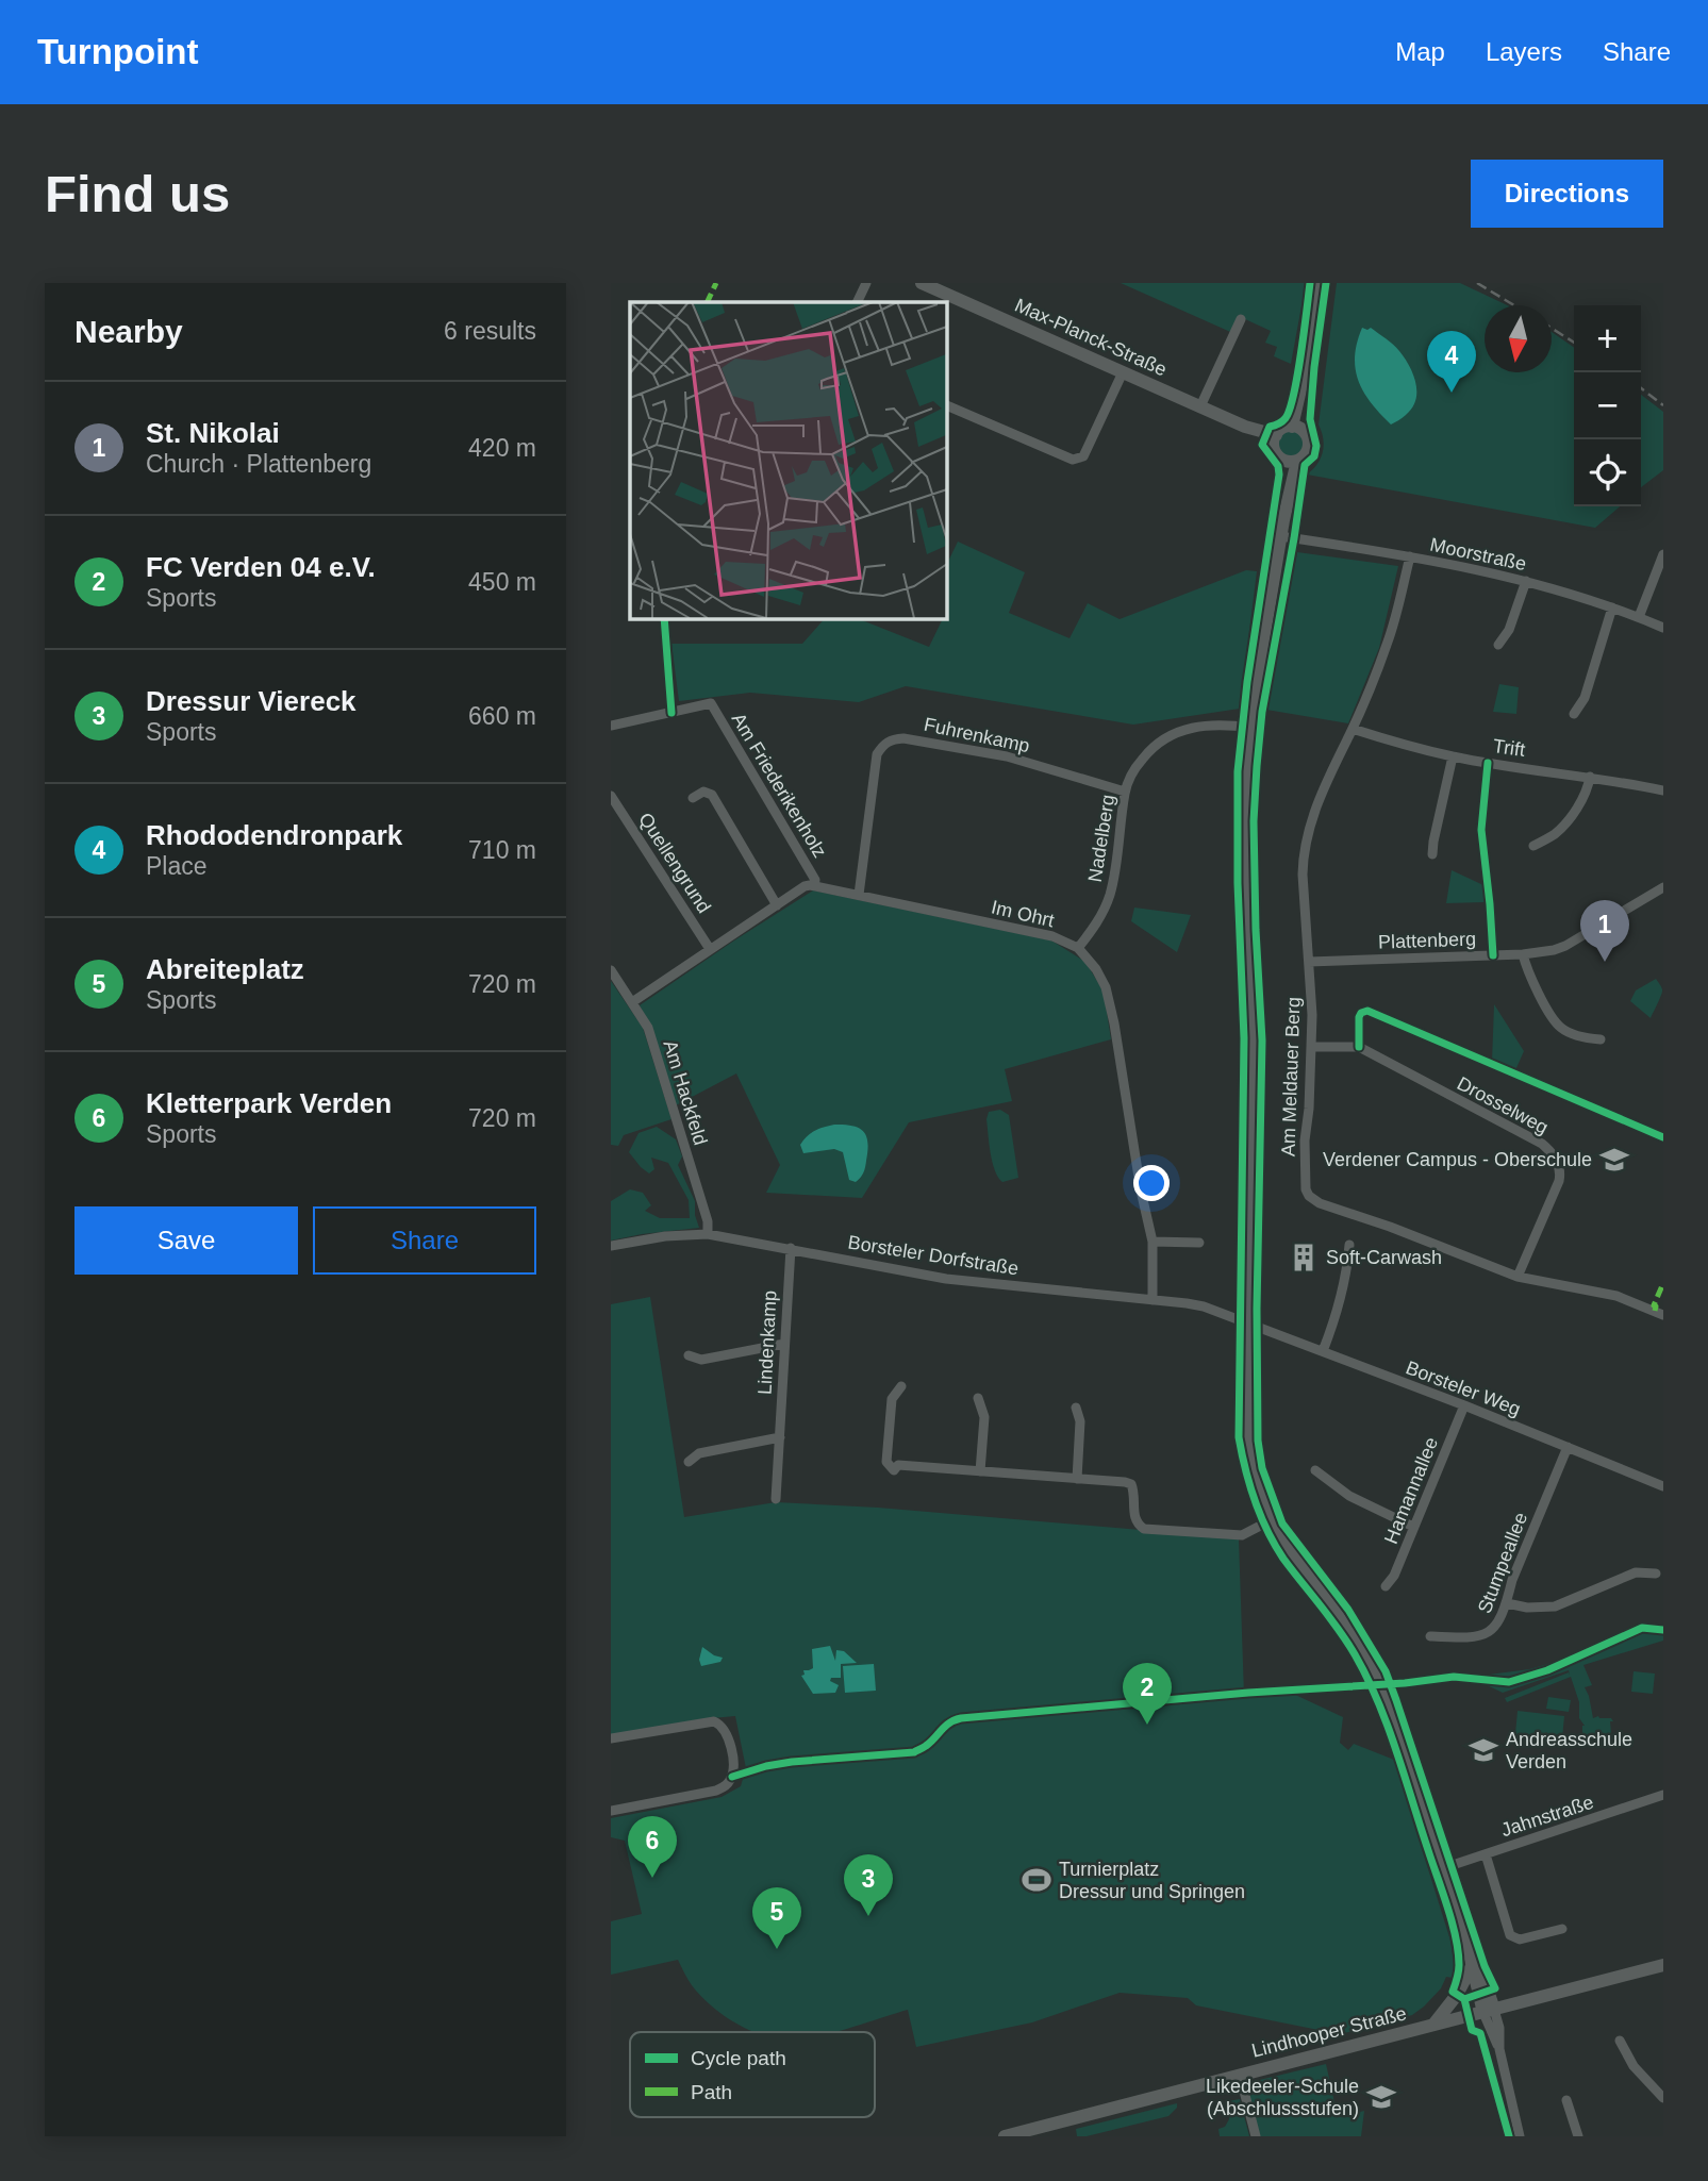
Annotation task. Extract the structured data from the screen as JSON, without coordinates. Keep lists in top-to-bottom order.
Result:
{
  "streets": {
    "street": [
      "Max-Planck-Straße",
      "Moorstraße",
      "Fuhrenkamp",
      "Trift",
      "Am Friederikenholz",
      "Nadelberg",
      "Quellengrund",
      "Im Ohrt",
      "Plattenberg",
      "Am Meldauer Berg",
      "Am Hackfeld",
      "Drosselweg",
      "Borsteler Dorfstraße",
      "Lindenkamp",
      "Borsteler Weg",
      "Hamannallee",
      "Stumpeallee",
      "Jahnstraße",
      "Lindhooper Straße"
    ]
  },
  "crossings": [
    ["Moorstraße", "Am Meldauer Berg"],
    ["Fuhrenkamp", "Nadelberg"],
    ["Fuhrenkamp", "Im Ohrt"],
    ["Trift", "Am Meldauer Berg"],
    ["Am Friederikenholz", "Im Ohrt"],
    ["Nadelberg", "Im Ohrt"],
    ["Plattenberg", "Am Meldauer Berg"],
    ["Am Meldauer Berg", "Drosselweg"],
    ["Am Hackfeld", "Borsteler Dorfstraße"],
    ["Borsteler Dorfstraße", "Lindenkamp"],
    ["Borsteler Dorfstraße", "Borsteler Weg"],
    ["Borsteler Weg", "Hamannallee"],
    ["Borsteler Weg", "Stumpeallee"]
  ],
  "places": {
    "school or university": ["Verdener Campus - Oberschule", "Andreasschule Verden", "Likedeeler-Schule (Abschlussstufen)"],
    "building": ["Soft-Carwash"],
    "sports": ["Turnierplatz Dressur und Springen"]
  },
  "legend": ["Cycle path", "Path"],
  "north": "bottom",
  "page": {
    "header": "Turnpoint",
    "nav": ["Map", "Layers", "Share"],
    "buttons": [
      "Directions",
      ["Save", "Share"]
    ],
    "title": "Find us",
    "heading": ["Nearby", "6 results"],
    "map_buttons": ["+", "−"],
    "pins": [
      "4",
      "1",
      "2",
      "6",
      "3",
      "5"
    ],
    "list": [
      {
        "mark": "1",
        "name": "St. Nikolai",
        "note": "Church · Plattenberg",
        "value": "420 m"
      },
      {
        "mark": "2",
        "name": "FC Verden 04 e.V.",
        "note": "Sports",
        "value": "450 m"
      },
      {
        "mark": "3",
        "name": "Dressur Viereck",
        "note": "Sports",
        "value": "660 m"
      },
      {
        "mark": "4",
        "name": "Rhododendronpark",
        "note": "Place",
        "value": "710 m"
      },
      {
        "mark": "5",
        "name": "Abreiteplatz",
        "note": "Sports",
        "value": "720 m"
      },
      {
        "mark": "6",
        "name": "Kletterpark Verden",
        "note": "Sports",
        "value": "720 m"
      }
    ]
  }
}
